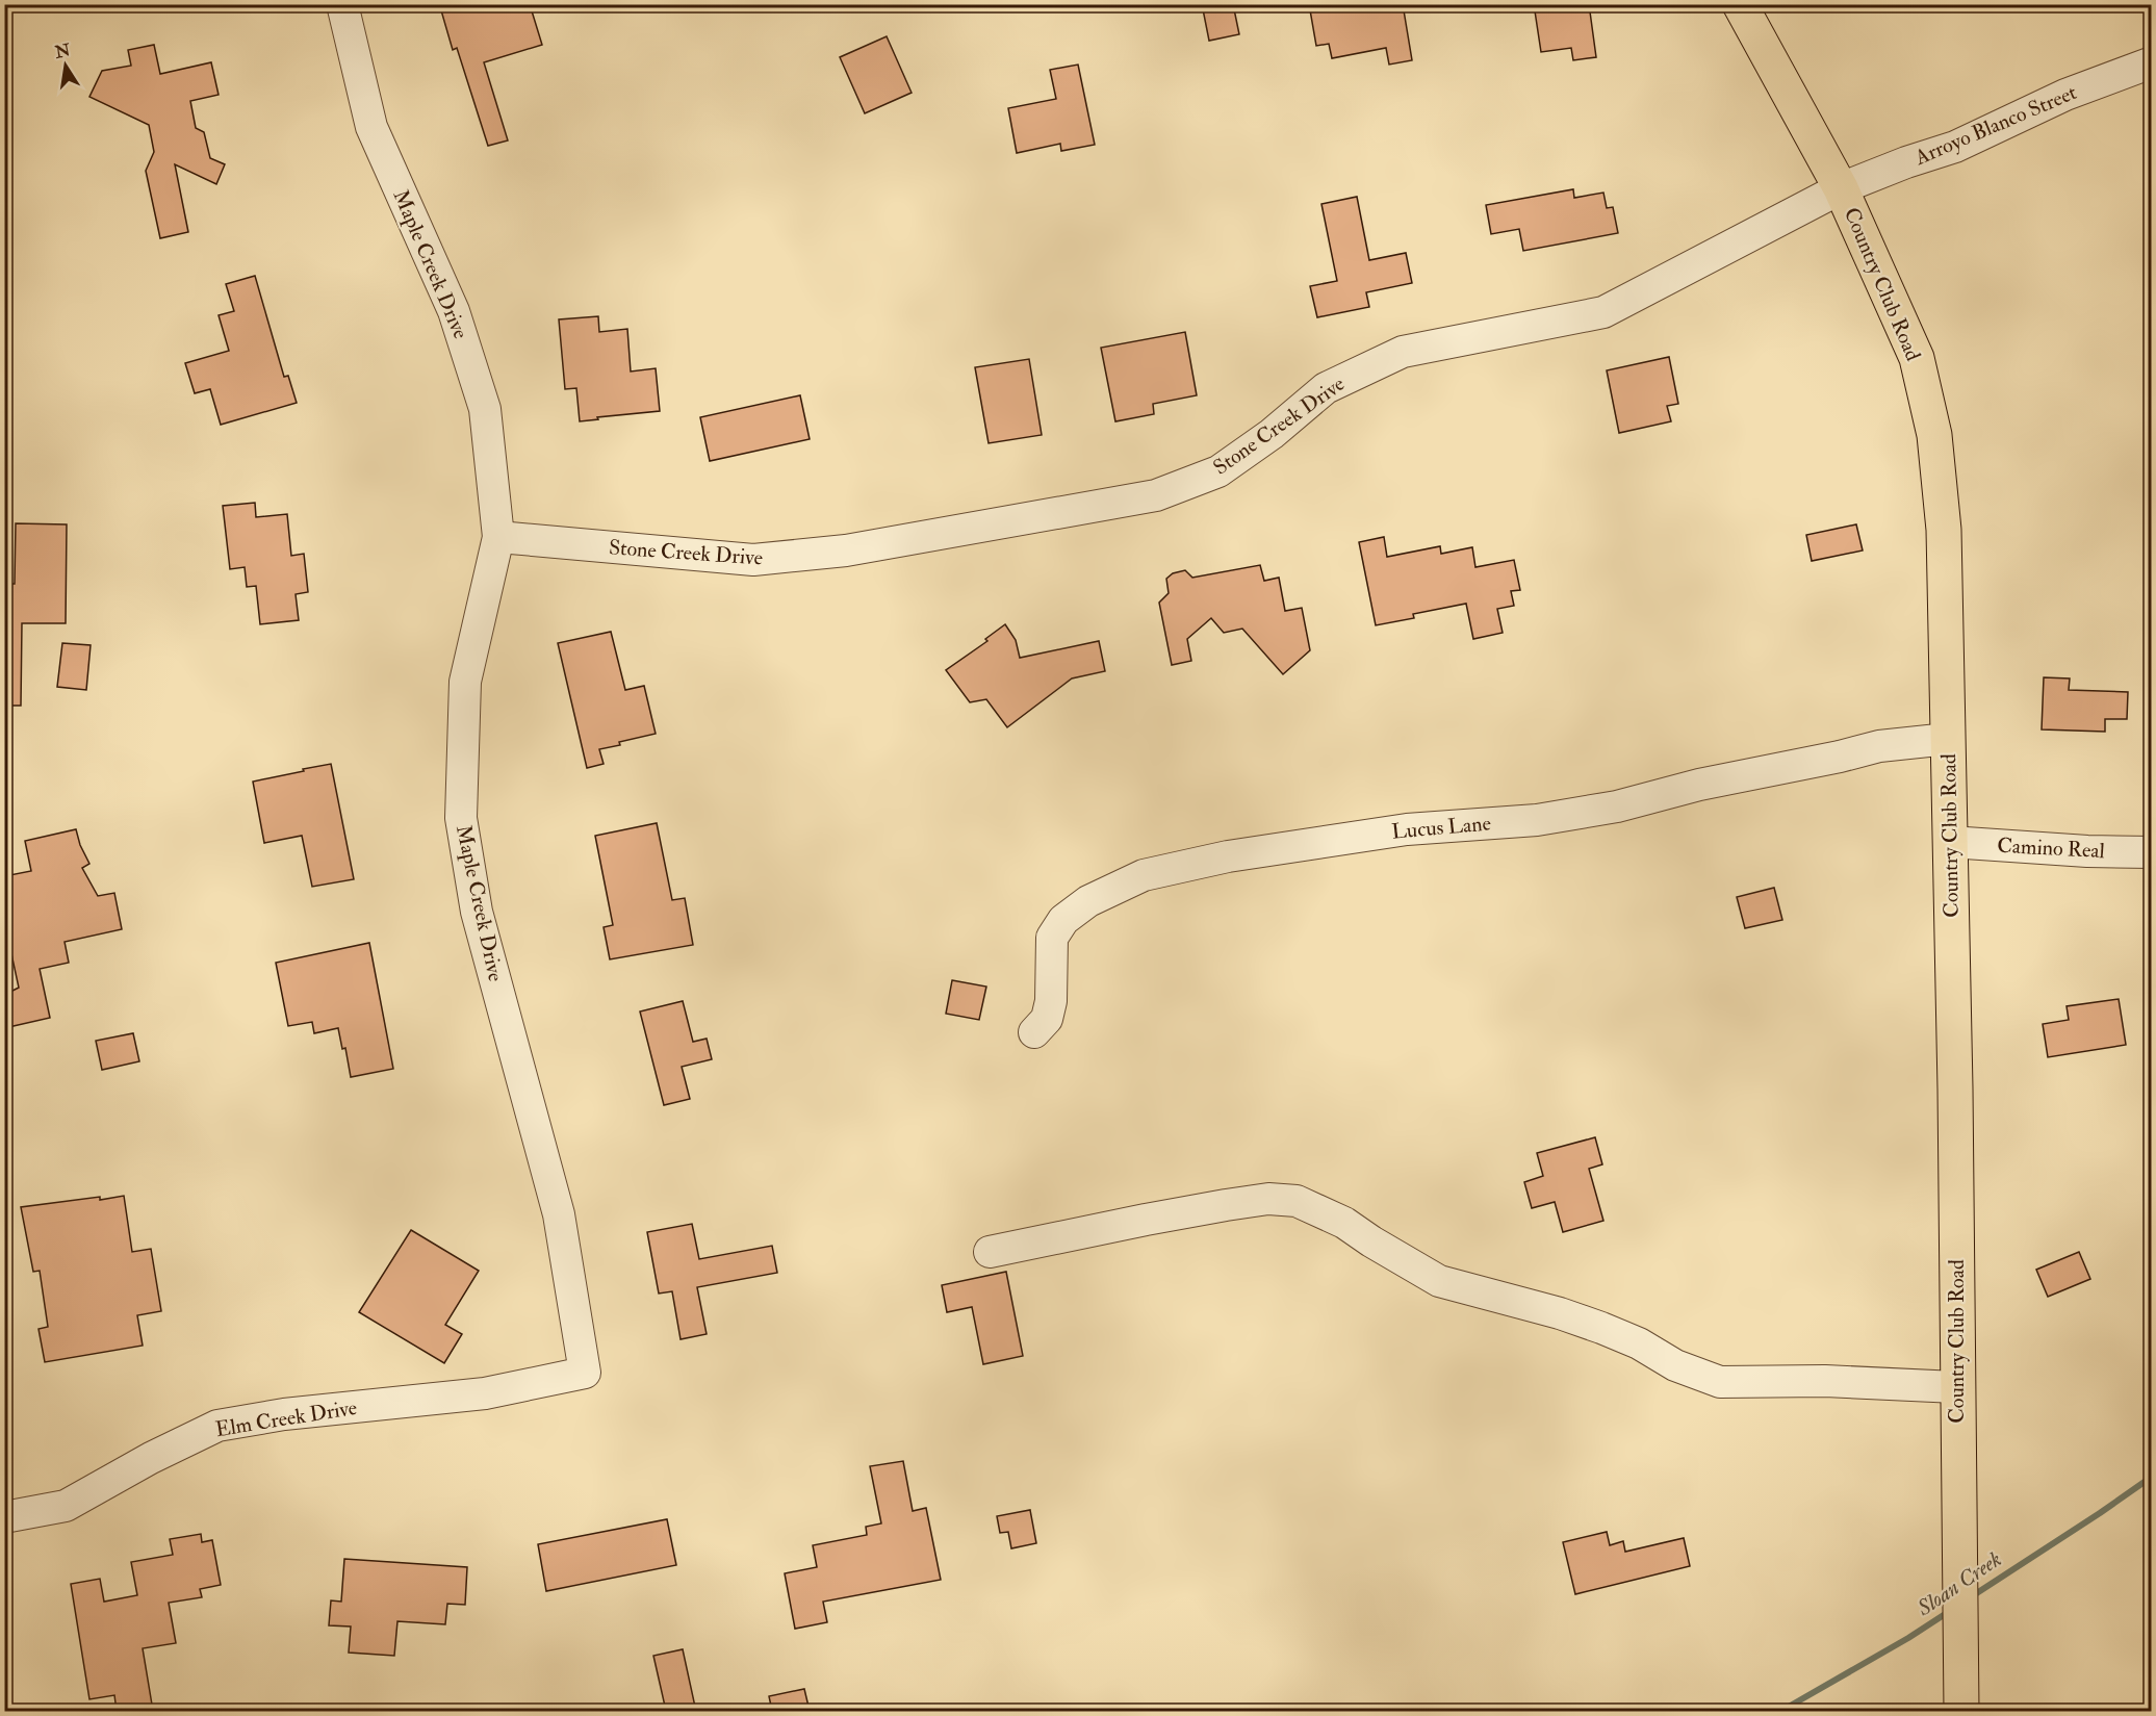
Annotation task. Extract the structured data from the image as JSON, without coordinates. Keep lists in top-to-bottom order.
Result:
{
  "streets": {
    "main road": ["Country Club Road"],
    "street": [
      "Arroyo Blanco Street",
      "Maple Creek Drive",
      "Stone Creek Drive",
      "Lucus Lane",
      "Camino Real",
      "Elm Creek Drive"
    ]
  },
  "crossings": [
    ["Arroyo Blanco Street", "Country Club Road"],
    ["Arroyo Blanco Street", "Stone Creek Drive"],
    ["Maple Creek Drive", "Stone Creek Drive"],
    ["Maple Creek Drive", "Elm Creek Drive"],
    ["Country Club Road", "Stone Creek Drive"],
    ["Country Club Road", "Lucus Lane"],
    ["Country Club Road", "Camino Real"]
  ],
  "water": ["Sloan Creek"],
  "north": "top"
}
